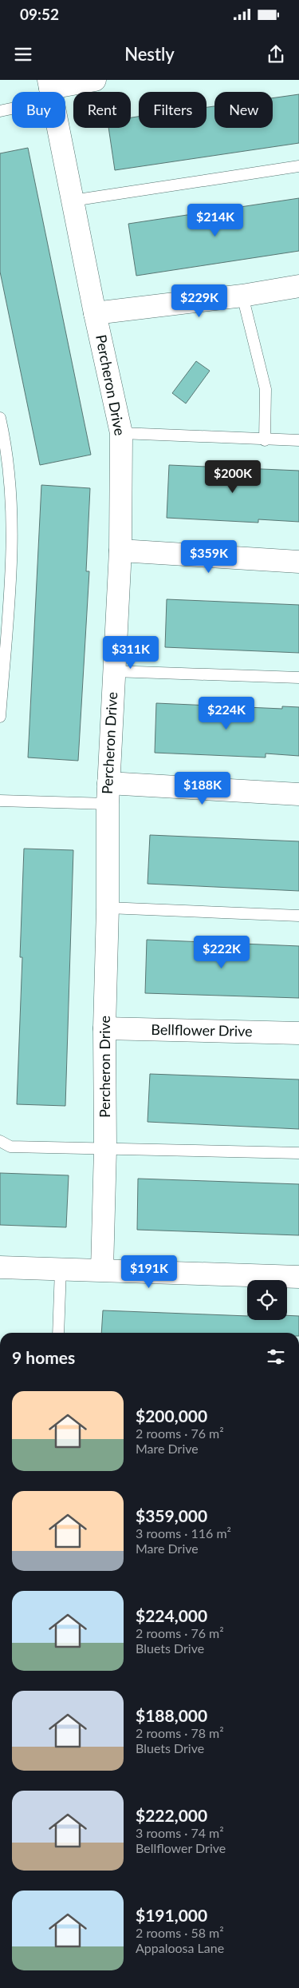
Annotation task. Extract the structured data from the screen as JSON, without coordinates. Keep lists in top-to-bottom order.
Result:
{
  "streets": {
    "street": ["Percheron Drive", "Bellflower Drive"]
  },
  "crossings": [
    ["Percheron Drive", "Bellflower Drive"]
  ],
  "page": {
    "status": "09:52",
    "header": "Nestly",
    "chip": [
      "Buy",
      "Rent",
      "Filters",
      "New"
    ],
    "price": [
      "$214K",
      "$229K",
      "$200K",
      "$359K",
      "$311K",
      "$224K",
      "$188K",
      "$222K",
      "$191K"
    ],
    "heading": "9 homes",
    "list": [
      {
        "name": "$200,000",
        "note": "2 rooms · 76 m² · Mare Drive"
      },
      {
        "name": "$359,000",
        "note": "3 rooms · 116 m² · Mare Drive"
      },
      {
        "name": "$224,000",
        "note": "2 rooms · 76 m² · Bluets Drive"
      },
      {
        "name": "$188,000",
        "note": "2 rooms · 78 m² · Bluets Drive"
      },
      {
        "name": "$222,000",
        "note": "3 rooms · 74 m² · Bellflower Drive"
      },
      {
        "name": "$191,000",
        "note": "2 rooms · 58 m² · Appaloosa Lane"
      }
    ]
  }
}
